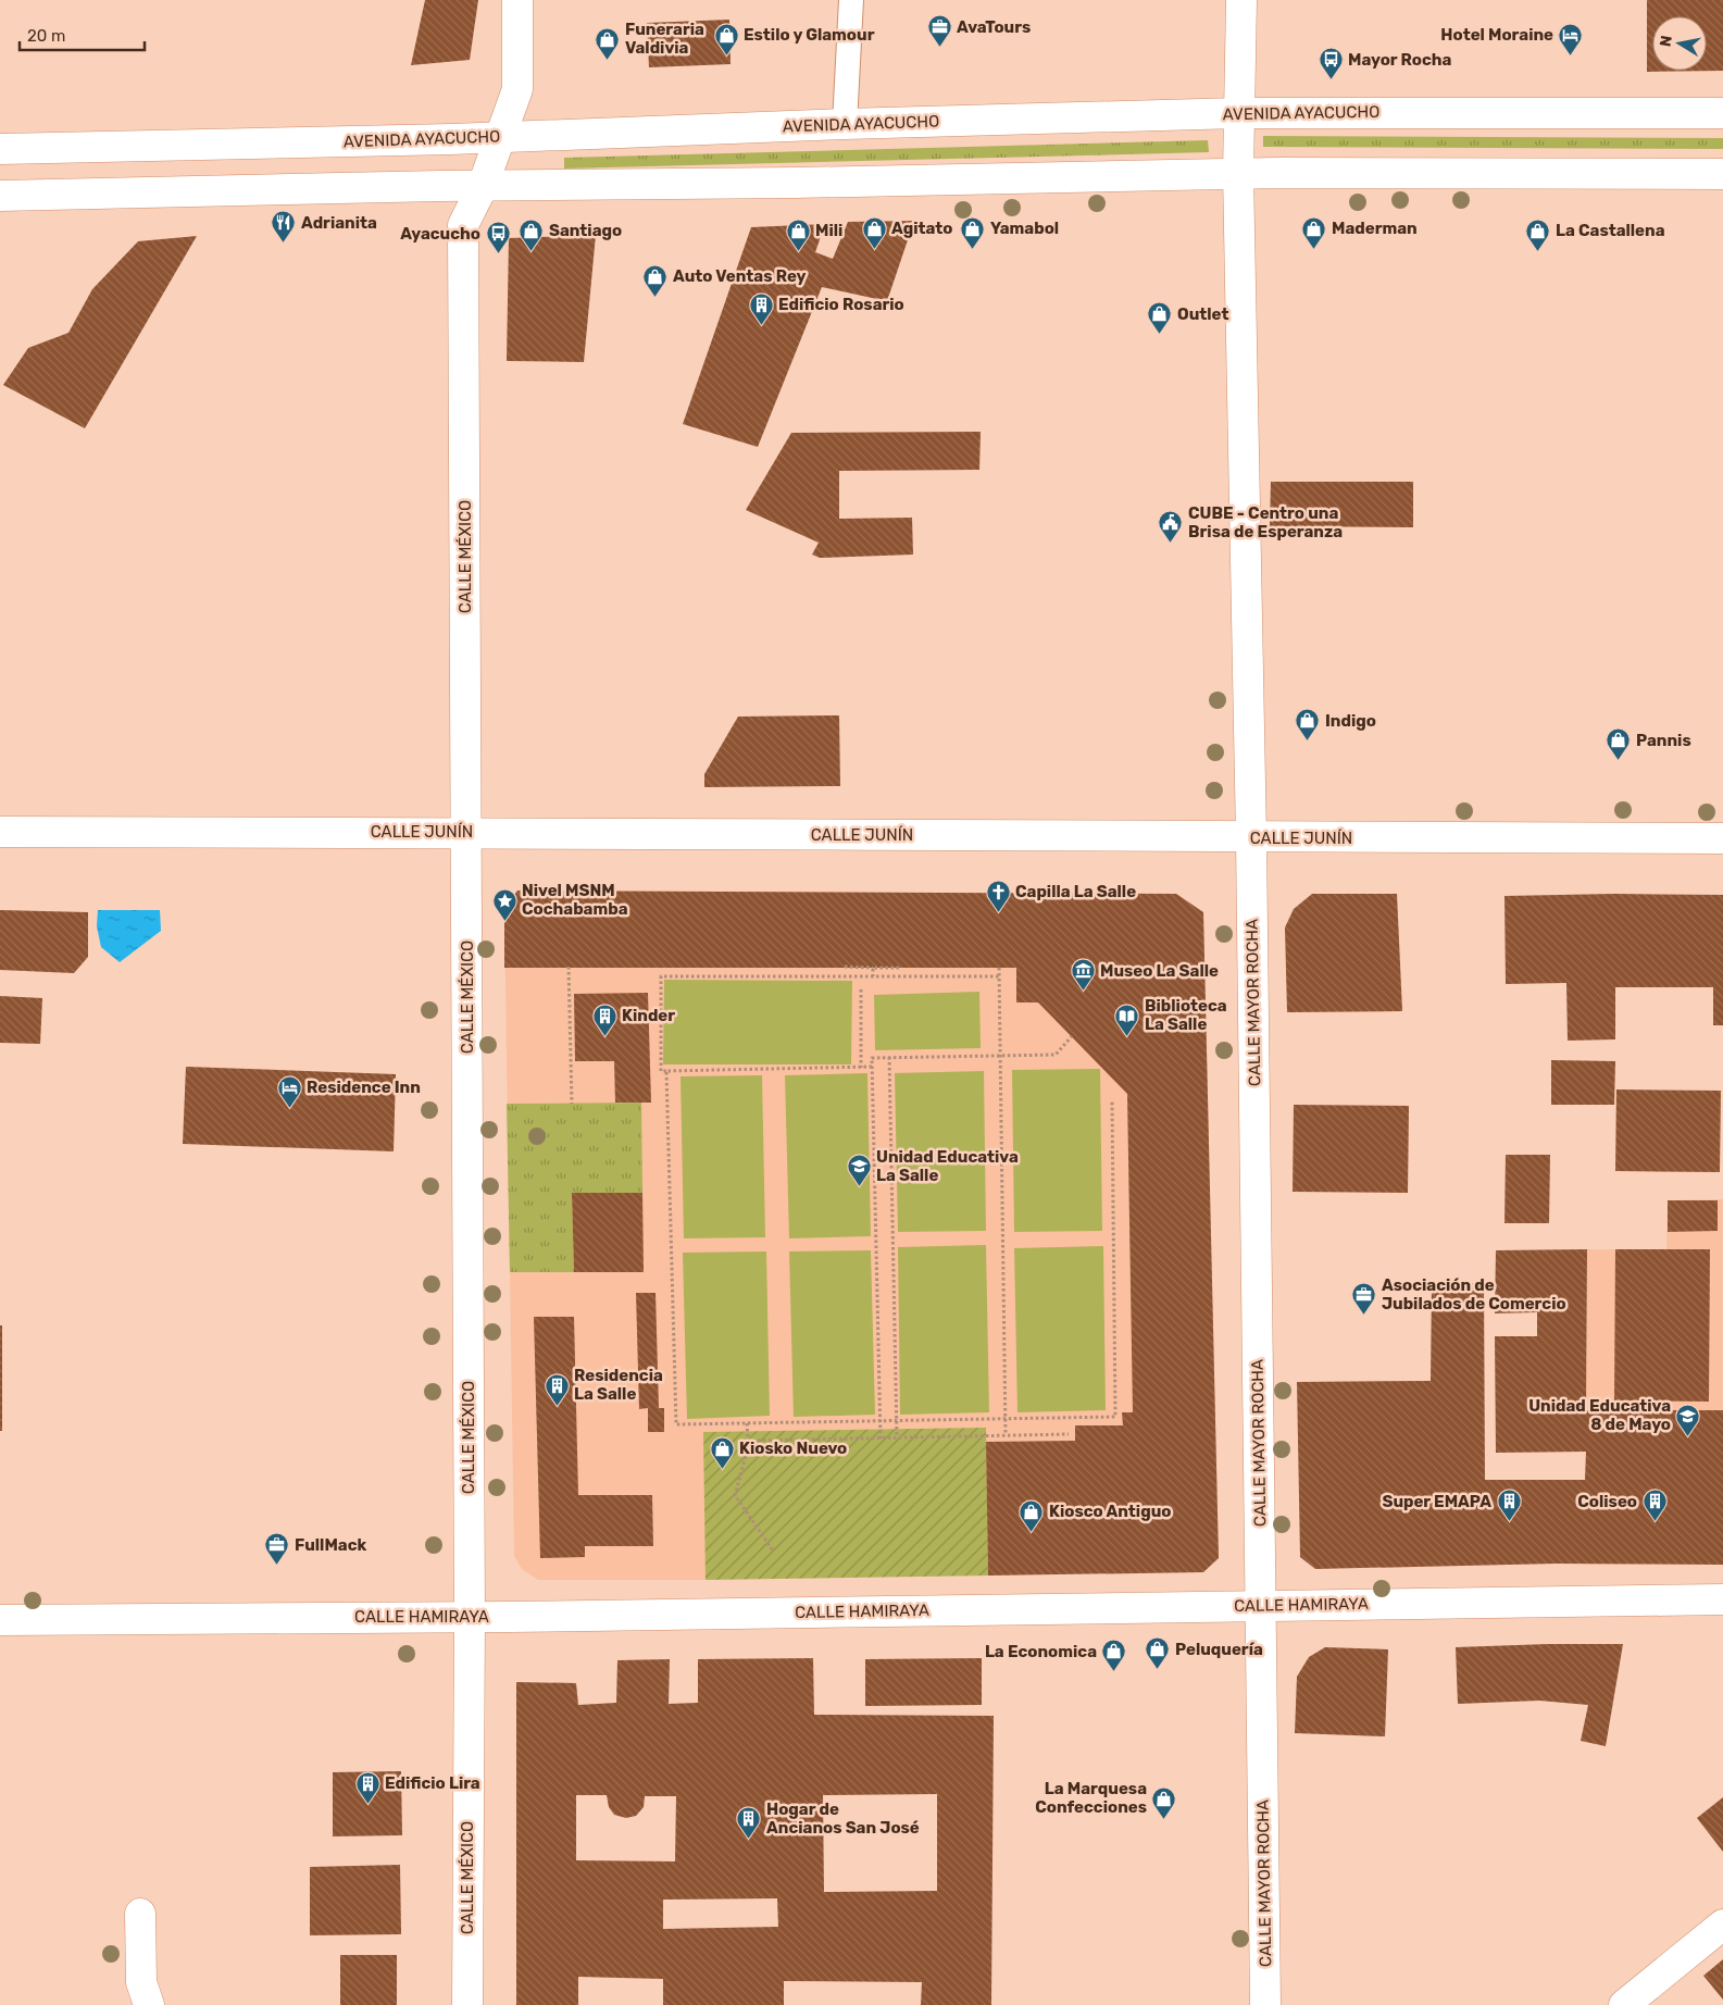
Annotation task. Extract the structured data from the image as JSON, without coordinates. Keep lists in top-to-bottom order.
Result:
{
  "streets": {
    "street": [
      "AVENIDA AYACUCHO",
      "CALLE MÉXICO",
      "CALLE JUNÍN",
      "CALLE MAYOR ROCHA",
      "CALLE HAMIRAYA"
    ]
  },
  "crossings": [
    ["AVENIDA AYACUCHO", "CALLE MÉXICO"],
    ["AVENIDA AYACUCHO", "CALLE MAYOR ROCHA"],
    ["CALLE MÉXICO", "CALLE JUNÍN"],
    ["CALLE MÉXICO", "CALLE HAMIRAYA"],
    ["CALLE JUNÍN", "CALLE MAYOR ROCHA"],
    ["CALLE MAYOR ROCHA", "CALLE HAMIRAYA"]
  ],
  "places": {
    "office": ["AvaTours", "Asociación de Jubilados de Comercio", "FullMack"],
    "shop": [
      "Estilo y Glamour",
      "Funeraria Valdivia",
      "Agitato",
      "Yamabol",
      "Maderman",
      "Santiago",
      "Mili",
      "La Castallena",
      "Auto Ventas Rey",
      "Outlet",
      "Indigo",
      "Pannis",
      "Kiosko Nuevo",
      "Kiosco Antiguo",
      "Peluquería",
      "La Economica",
      "La Marquesa Confecciones"
    ],
    "hotel": ["Hotel Moraine", "Residence Inn"],
    "bus stop": ["Mayor Rocha", "Ayacucho"],
    "restaurant": ["Adrianita"],
    "building": [
      "Edificio Rosario",
      "Kinder",
      "Residencia La Salle",
      "Super EMAPA",
      "Coliseo",
      "Edificio Lira",
      "Hogar de Ancianos San José"
    ],
    "public building": ["CUBE - Centro una Brisa de Esperanza"],
    "church": ["Capilla La Salle"],
    "place": ["Nivel MSNM Cochabamba"],
    "museum": ["Museo La Salle"],
    "library": ["Biblioteca La Salle"],
    "school or university": ["Unidad Educativa La Salle", "Unidad Educativa 8 de Mayo"]
  },
  "scale_bar": "20 m",
  "north": "left"
}
